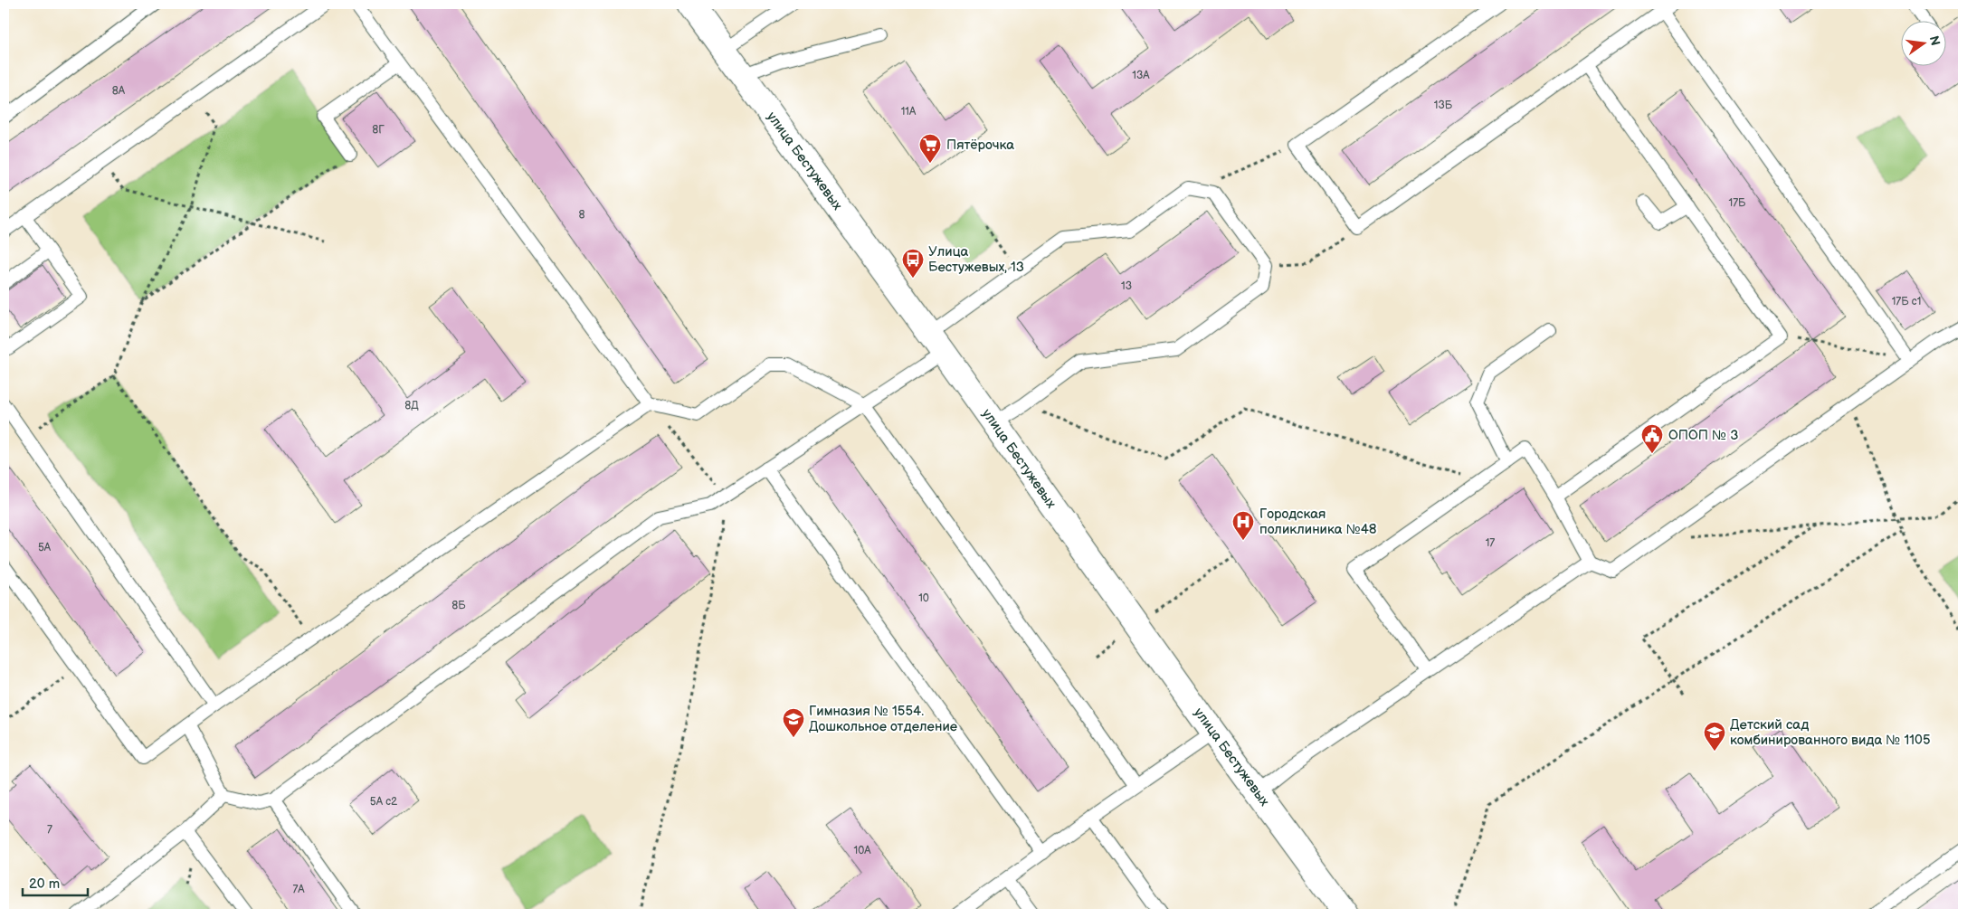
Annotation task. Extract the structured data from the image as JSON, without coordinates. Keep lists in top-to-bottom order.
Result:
{
  "streets": {
    "street": ["улица Бестужевых"]
  },
  "places": {
    "supermarket": ["Пятёрочка"],
    "bus stop": ["Улица Бестужевых, 13"],
    "public building": ["ОПОП № 3"],
    "hospital": ["Городская поликлиника №48"],
    "school or university": ["Гимназия № 1554. Дошкольное отделение", "Детский сад комбинированного вида № 1105"]
  },
  "house_numbers": [
    "13А",
    "8А",
    "13Б",
    "11А",
    "8Г",
    "17Б",
    "8",
    "13",
    "17Б с1",
    "8Д",
    "17",
    "5А",
    "10",
    "8Б",
    "5А с2",
    "7",
    "10А",
    "7А"
  ],
  "scale_bar": "20 m",
  "north": "right"
}
